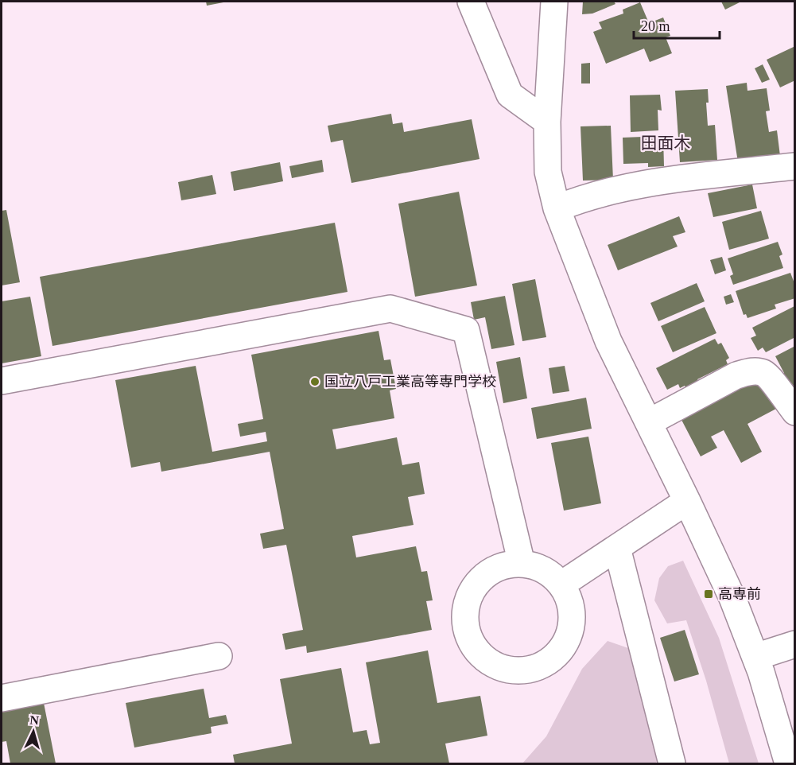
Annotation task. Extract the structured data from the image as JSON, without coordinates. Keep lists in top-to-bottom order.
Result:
{
  "districts": ["田面木"],
  "places": {
    "other": ["国立八戸工業高等専門学校"],
    "transit": ["高専前"]
  },
  "scale_bar": "20 m",
  "north": "top"
}
